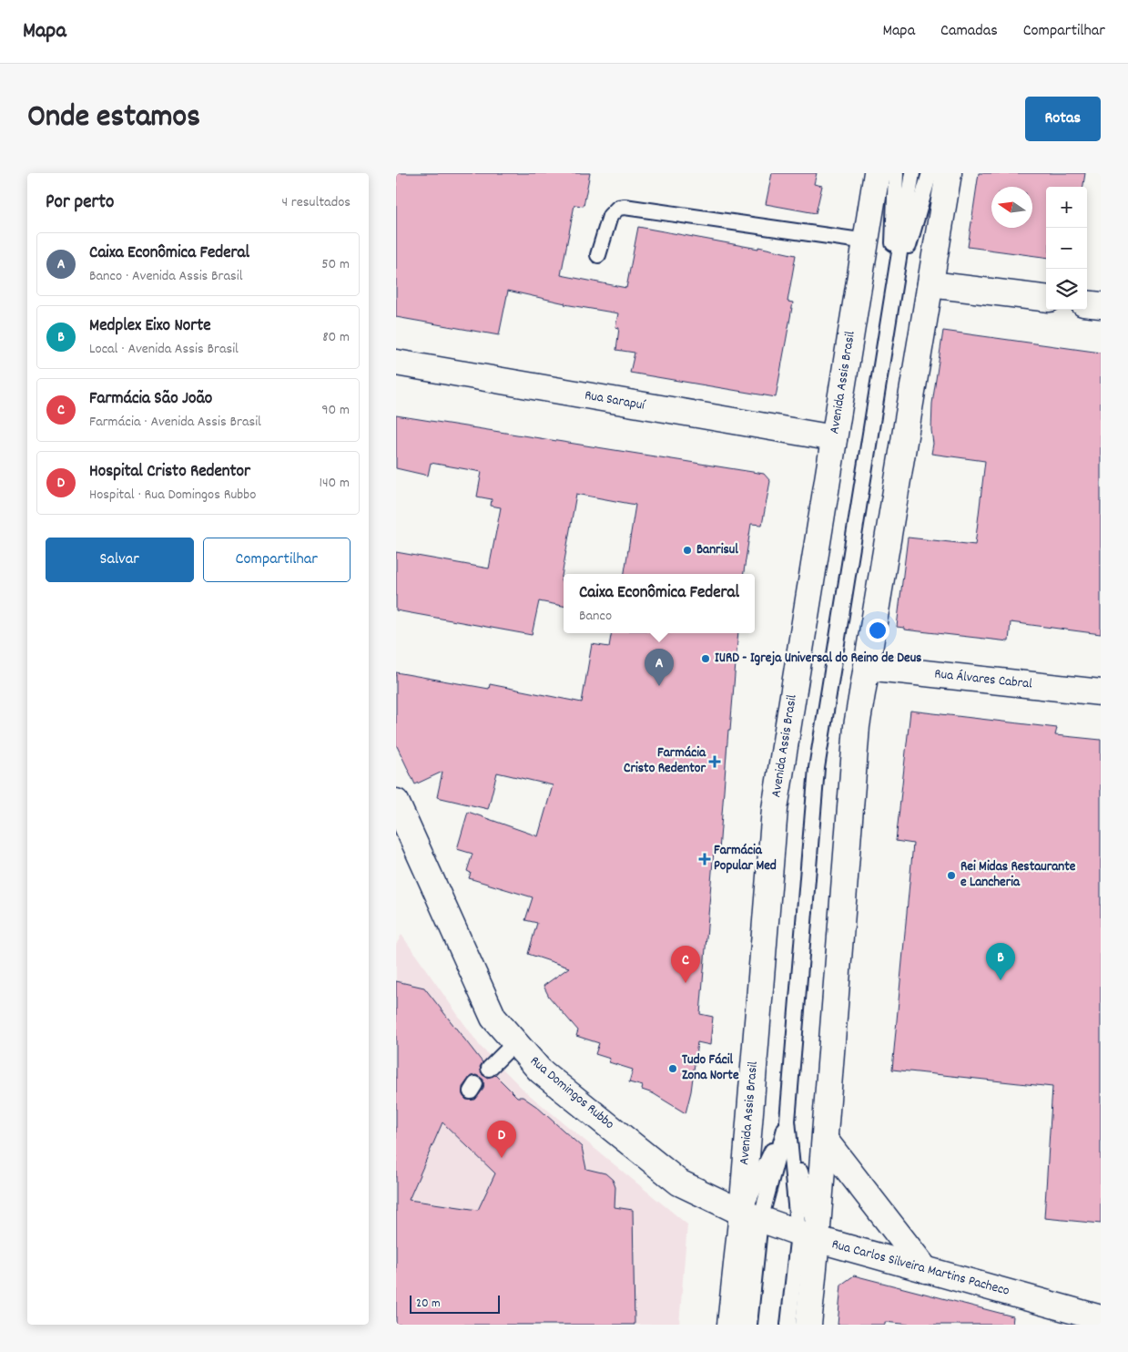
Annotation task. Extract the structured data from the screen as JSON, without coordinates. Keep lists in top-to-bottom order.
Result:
{
  "streets": {
    "main road": [
      "Avenida Assis Brasil",
      "Rua Sarapuí",
      "Rua Álvares Cabral",
      "Rua Domingos Rubbo",
      "Rua Carlos Silveira Martins Pacheco"
    ]
  },
  "crossings": [
    ["Avenida Assis Brasil", "Rua Sarapuí"],
    ["Avenida Assis Brasil", "Rua Domingos Rubbo"],
    ["Avenida Assis Brasil", "Rua Carlos Silveira Martins Pacheco"],
    ["Rua Domingos Rubbo", "Rua Carlos Silveira Martins Pacheco"]
  ],
  "places": {
    "other": [
      "Banrisul",
      "IURD - Igreja Universal do Reino de Deus",
      "Rei Midas Restaurante e Lancheria",
      "Tudo Fácil Zona Norte"
    ],
    "health": ["Farmácia Cristo Redentor", "Farmácia Popular Med"]
  },
  "scale_bar": "20 m",
  "north": "left",
  "page": {
    "header": "Mapa",
    "nav": ["Mapa", "Camadas", "Compartilhar"],
    "title": "Onde estamos",
    "buttons": [
      "Rotas",
      ["Salvar", "Compartilhar"]
    ],
    "heading": ["Por perto", "4 resultados"],
    "map_buttons": ["+", "−"],
    "list": [
      {
        "mark": "A",
        "name": "Caixa Econômica Federal",
        "note": "Banco · Avenida Assis Brasil",
        "value": "50 m"
      },
      {
        "mark": "B",
        "name": "Medplex Eixo Norte",
        "note": "Local · Avenida Assis Brasil",
        "value": "80 m"
      },
      {
        "mark": "C",
        "name": "Farmácia São João",
        "note": "Farmácia · Avenida Assis Brasil",
        "value": "90 m"
      },
      {
        "mark": "D",
        "name": "Hospital Cristo Redentor",
        "note": "Hospital · Rua Domingos Rubbo",
        "value": "140 m"
      }
    ],
    "popup": ["Caixa Econômica Federal", "Banco"],
    "pins": [
      "A",
      "B",
      "C",
      "D"
    ],
    "scale": "20 m"
  }
}
